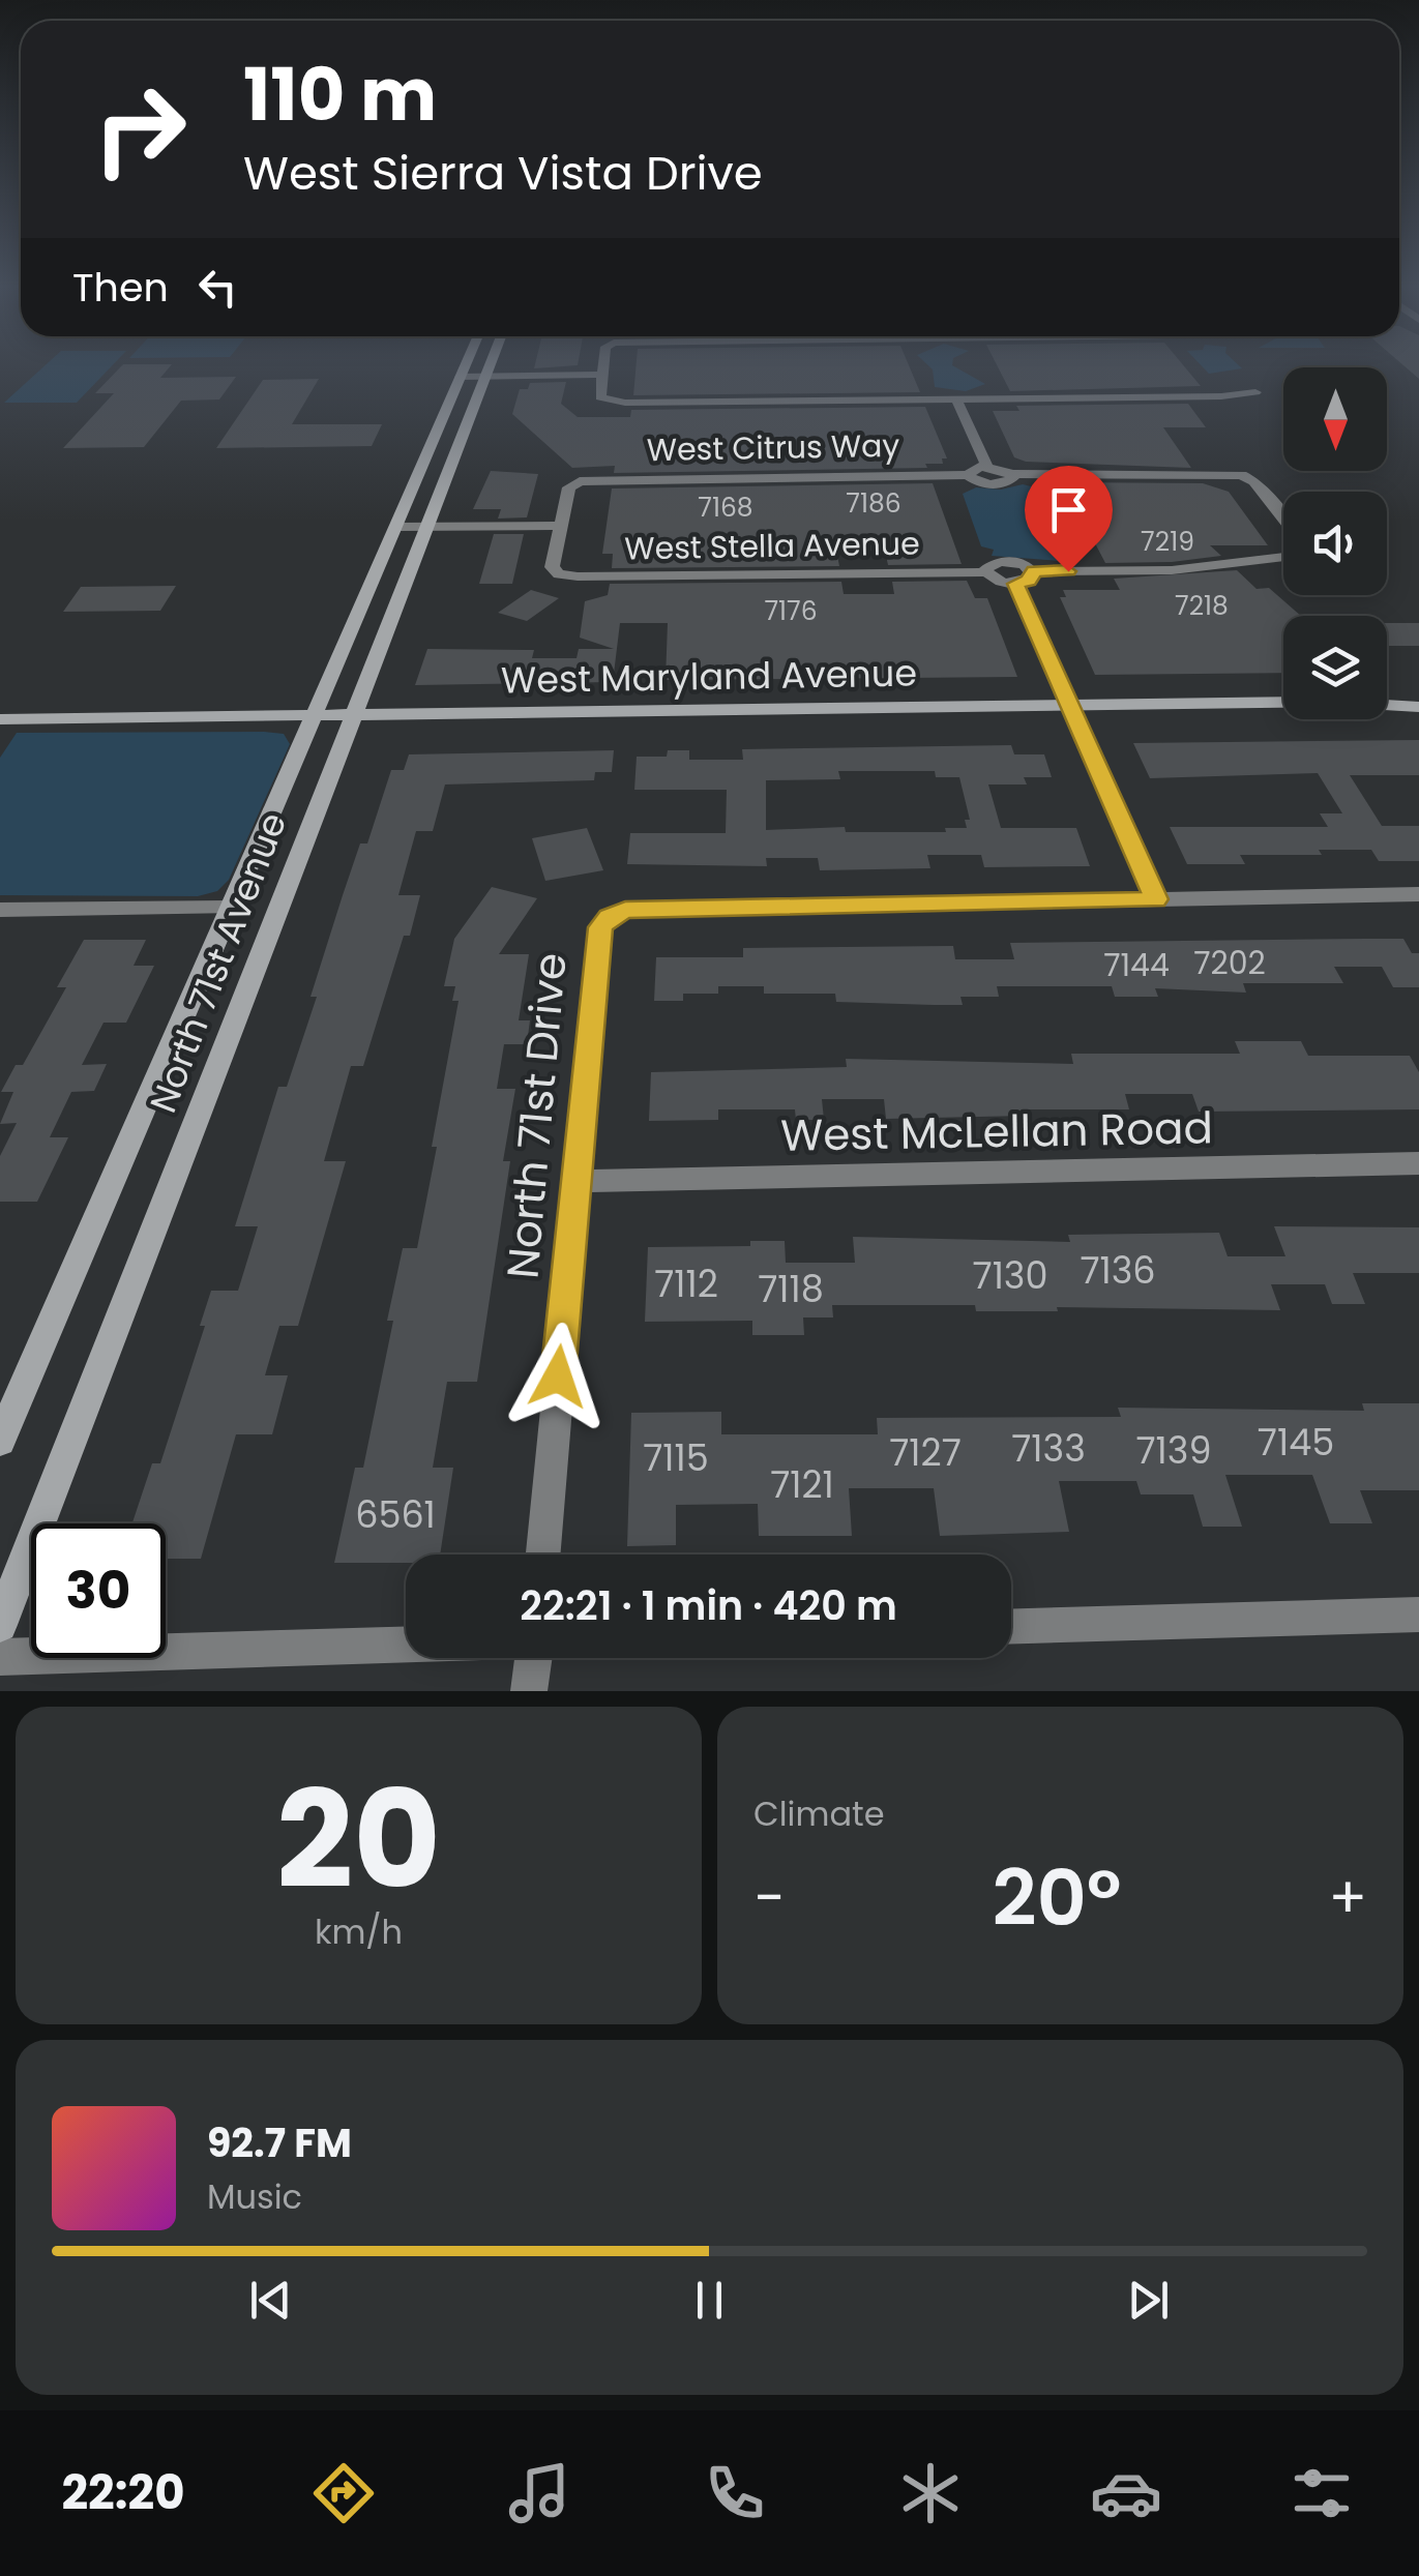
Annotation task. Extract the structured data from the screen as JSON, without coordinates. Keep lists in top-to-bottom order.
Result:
{
  "streets": {
    "street": [
      "West Citrus Way",
      "West Stella Avenue",
      "West Maryland Avenue",
      "North 71st Avenue",
      "North 71st Drive",
      "West McLellan Road"
    ]
  },
  "crossings": [
    ["West Citrus Way", "West Stella Avenue"],
    ["West Maryland Avenue", "North 71st Avenue"],
    ["North 71st Drive", "West McLellan Road"]
  ],
  "house_numbers": [
    "7186",
    "7168",
    "7219",
    "7218",
    "7176",
    "7202",
    "7144",
    "7136",
    "7130",
    "7112",
    "7118",
    "7145",
    "7133",
    "7139",
    "7127",
    "7115",
    "7121",
    "6561"
  ],
  "north": "bottom",
  "page": {
    "turn": ["110 m", "West Sierra Vista Drive"],
    "then": "Then",
    "limit": "30",
    "trip": "22:21 · 1 min · 420 m",
    "tile": [
      ["20", "km/h"],
      "Climate"
    ],
    "heat": ["−", "20°", "+"],
    "song": ["92.7 FM", "Music"],
    "tabs": "22:20"
  }
}
